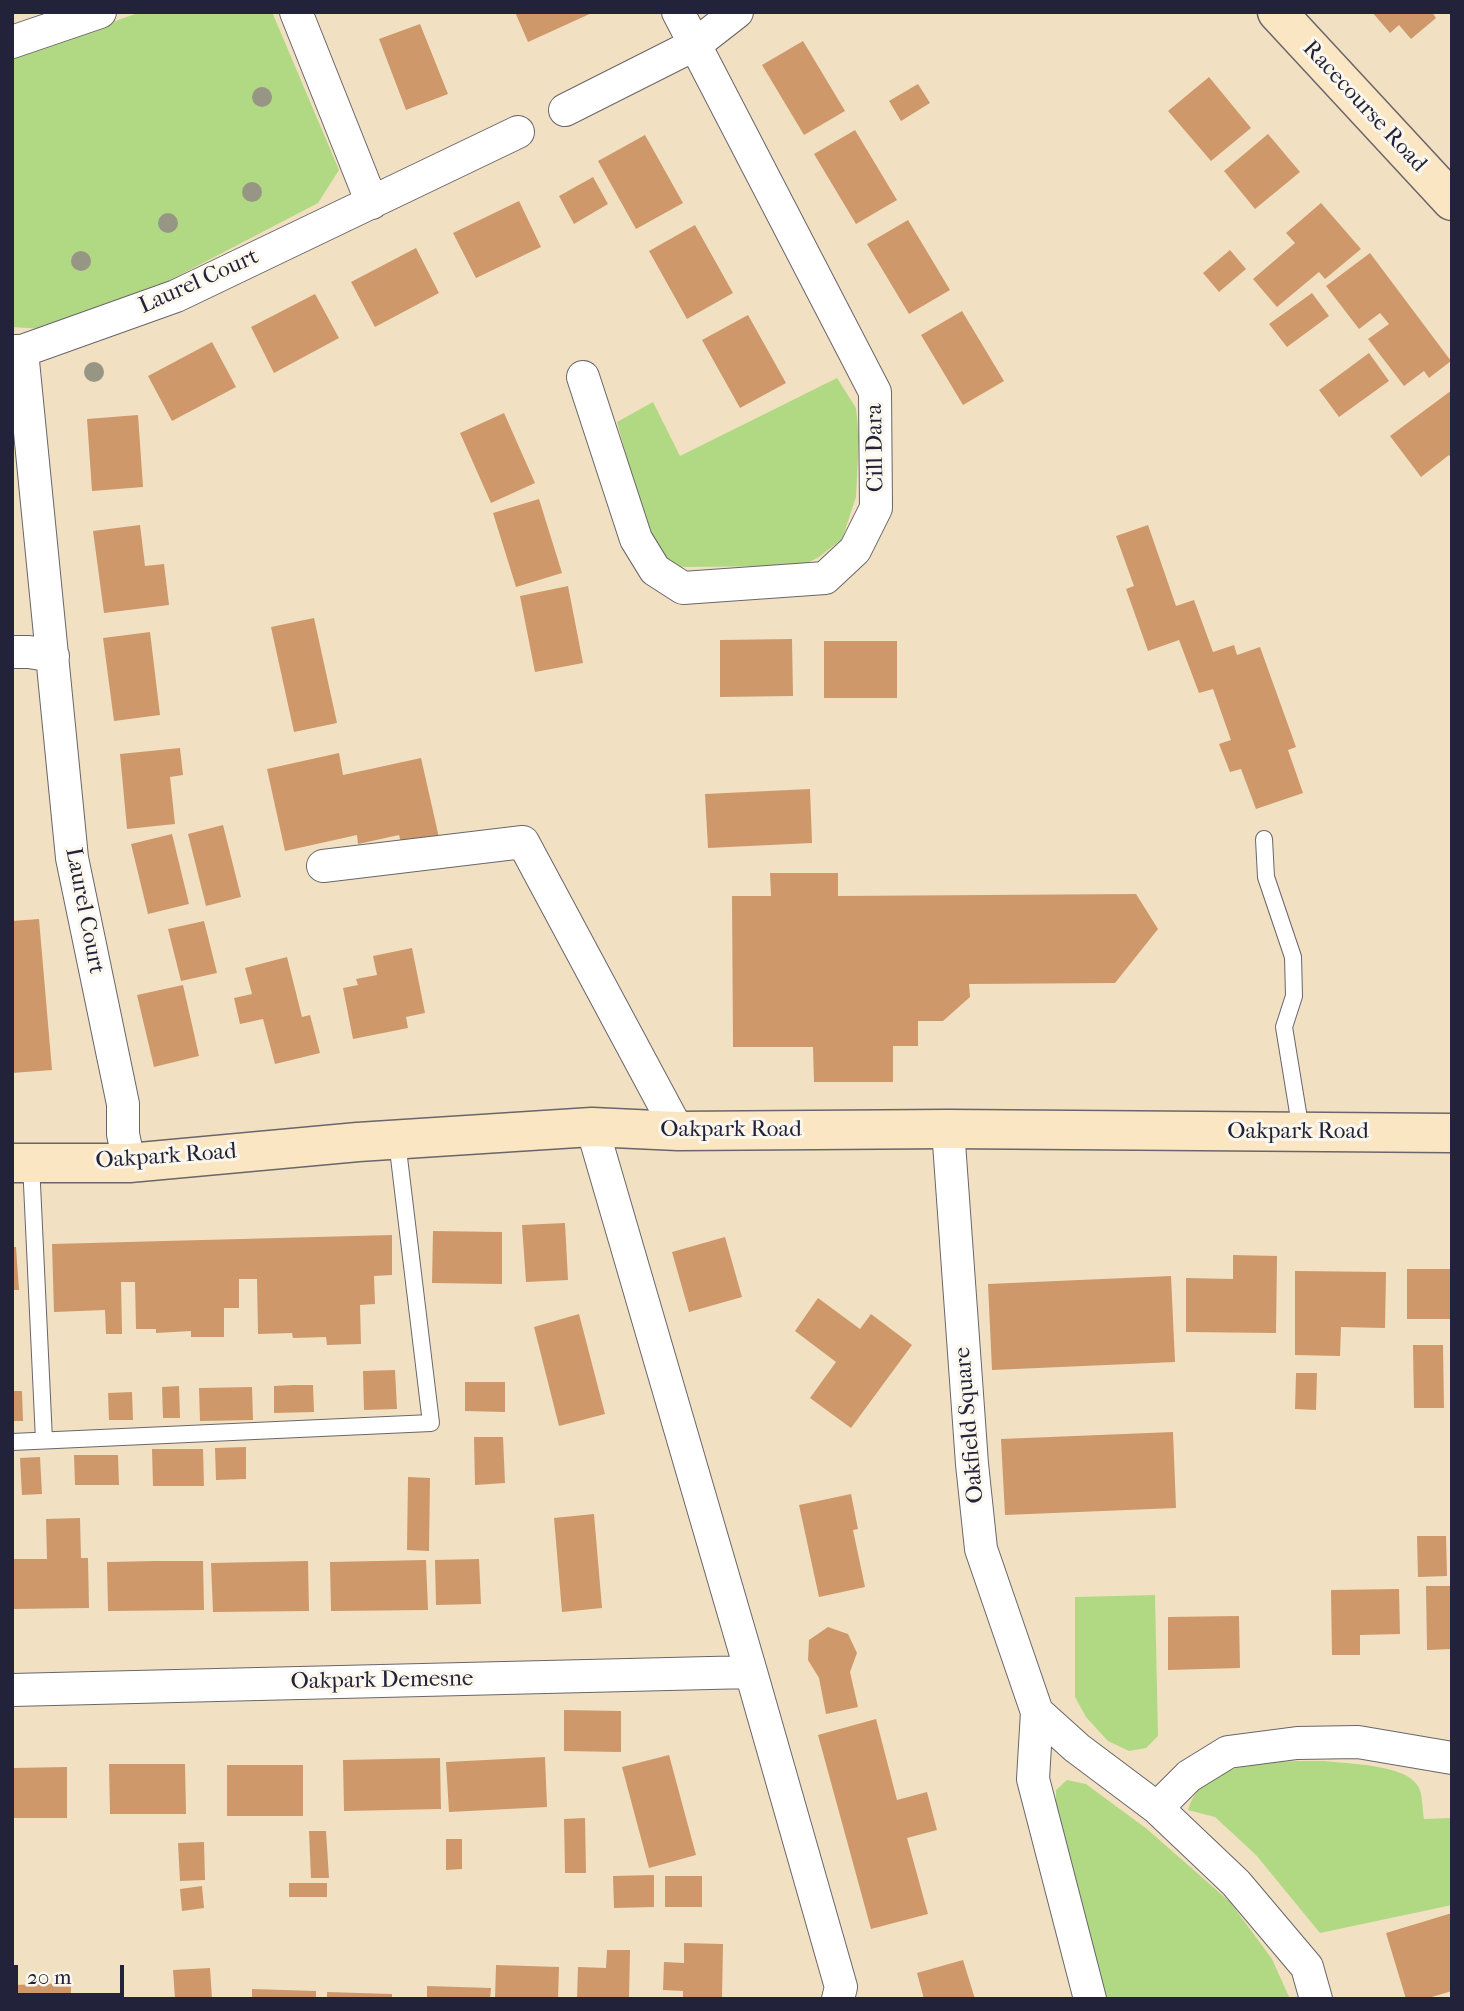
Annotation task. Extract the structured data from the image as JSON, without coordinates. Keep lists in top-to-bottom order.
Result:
{
  "streets": {
    "main road": ["Racecourse Road", "Oakpark Road"],
    "street": [
      "Laurel Court",
      "Cill Dara",
      "Oakfield Square",
      "Oakpark Demesne"
    ]
  },
  "crossings": [
    ["Laurel Court", "Oakpark Road"],
    ["Oakpark Road", "Oakfield Square"]
  ],
  "scale_bar": "20 m"
}
